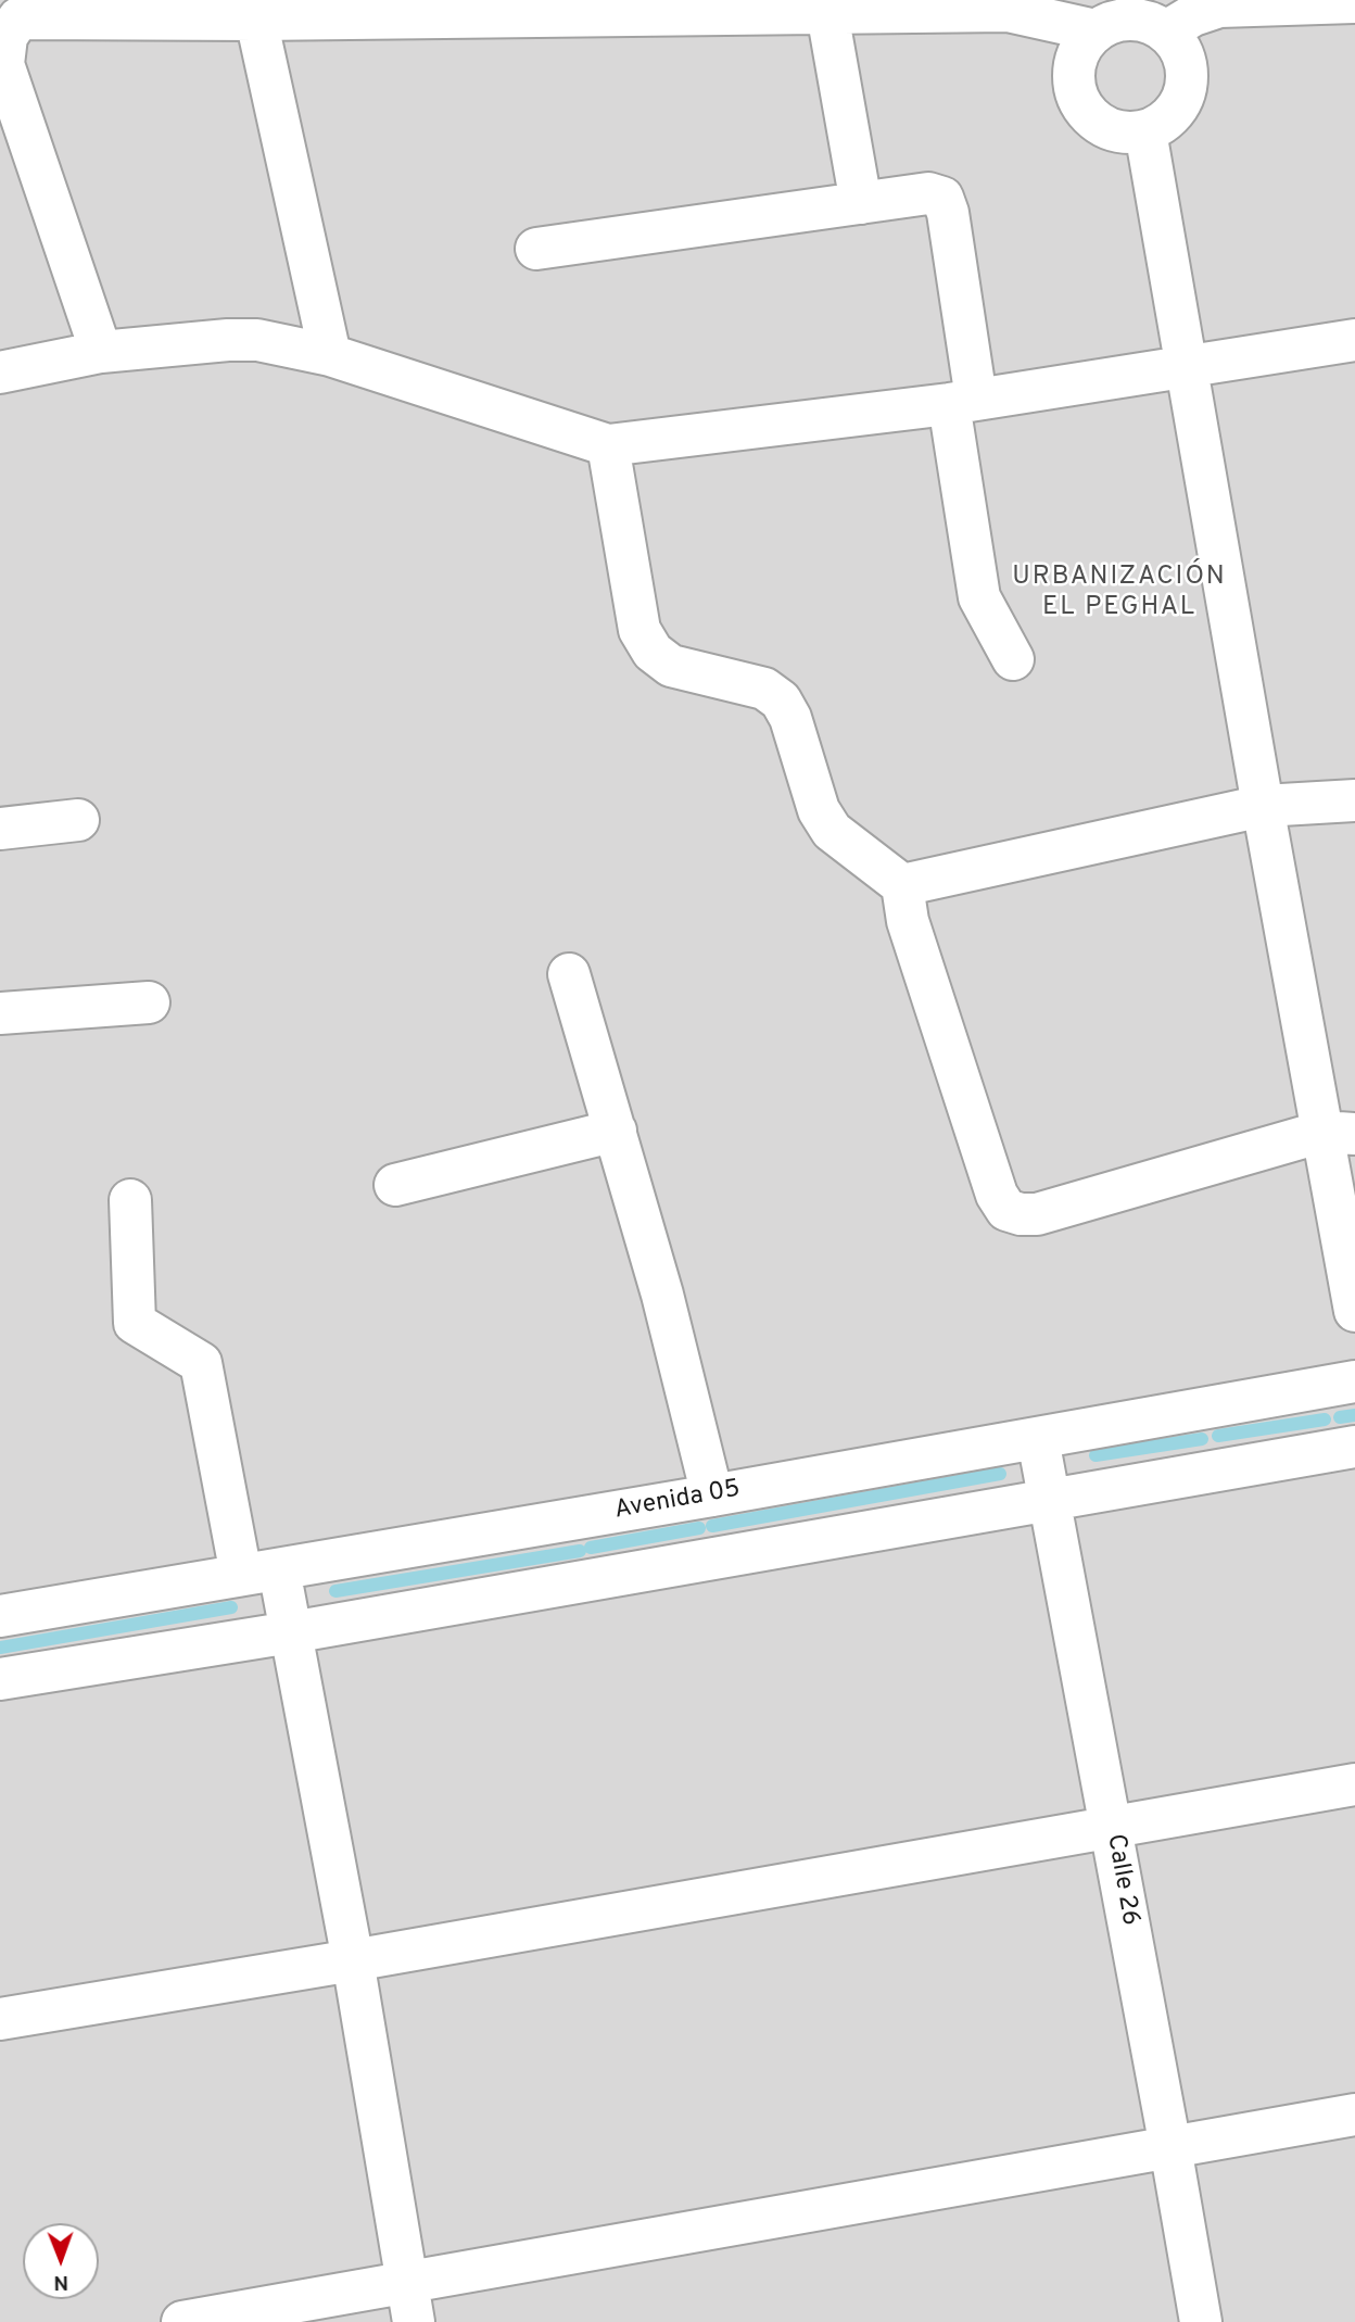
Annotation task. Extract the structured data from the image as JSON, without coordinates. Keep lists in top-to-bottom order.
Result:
{
  "streets": {
    "street": ["Avenida 05", "Calle 26"]
  },
  "crossings": [
    ["Avenida 05", "Calle 26"]
  ],
  "districts": ["URBANIZACIÓN EL PEGHAL"],
  "north": "bottom"
}
